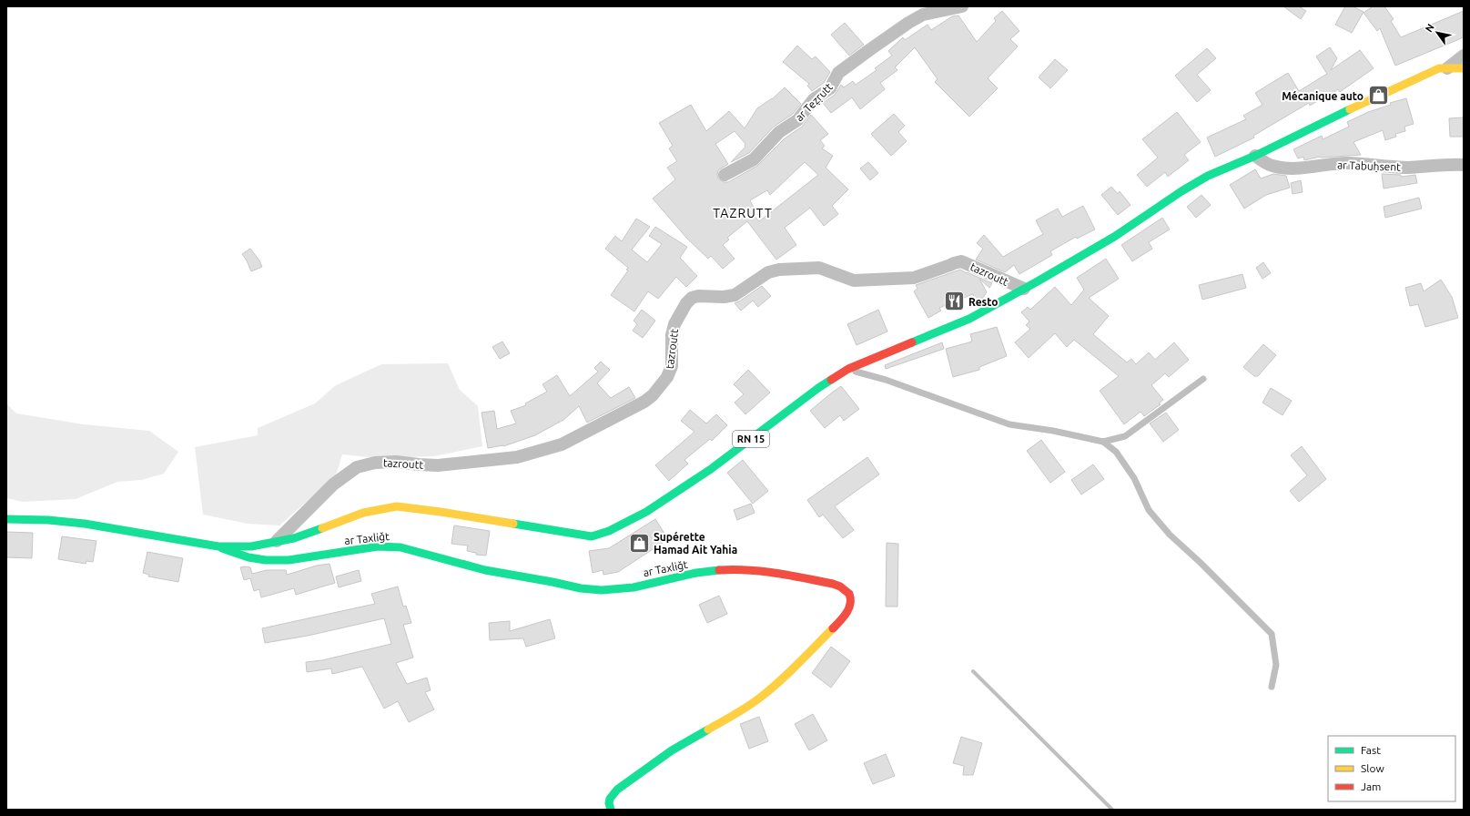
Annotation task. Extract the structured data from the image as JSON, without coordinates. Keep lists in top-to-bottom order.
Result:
{
  "streets": {
    "main road": ["RN 15", "ar Taxliǧt"],
    "street": ["ar Teẓṛutt", "ar Tabuḥsent", "tazroutt"]
  },
  "crossings": [
    ["ar Tabuḥsent", "RN 15"],
    ["tazroutt", "RN 15"],
    ["RN 15", "ar Taxliǧt"]
  ],
  "districts": ["TAZRUTT"],
  "places": {
    "shop": ["Mécanique auto", "Supérette Hamad Ait Yahia"],
    "restaurant": ["Resto"]
  },
  "legend": ["Fast", "Slow", "Jam"],
  "north": "top left"
}
